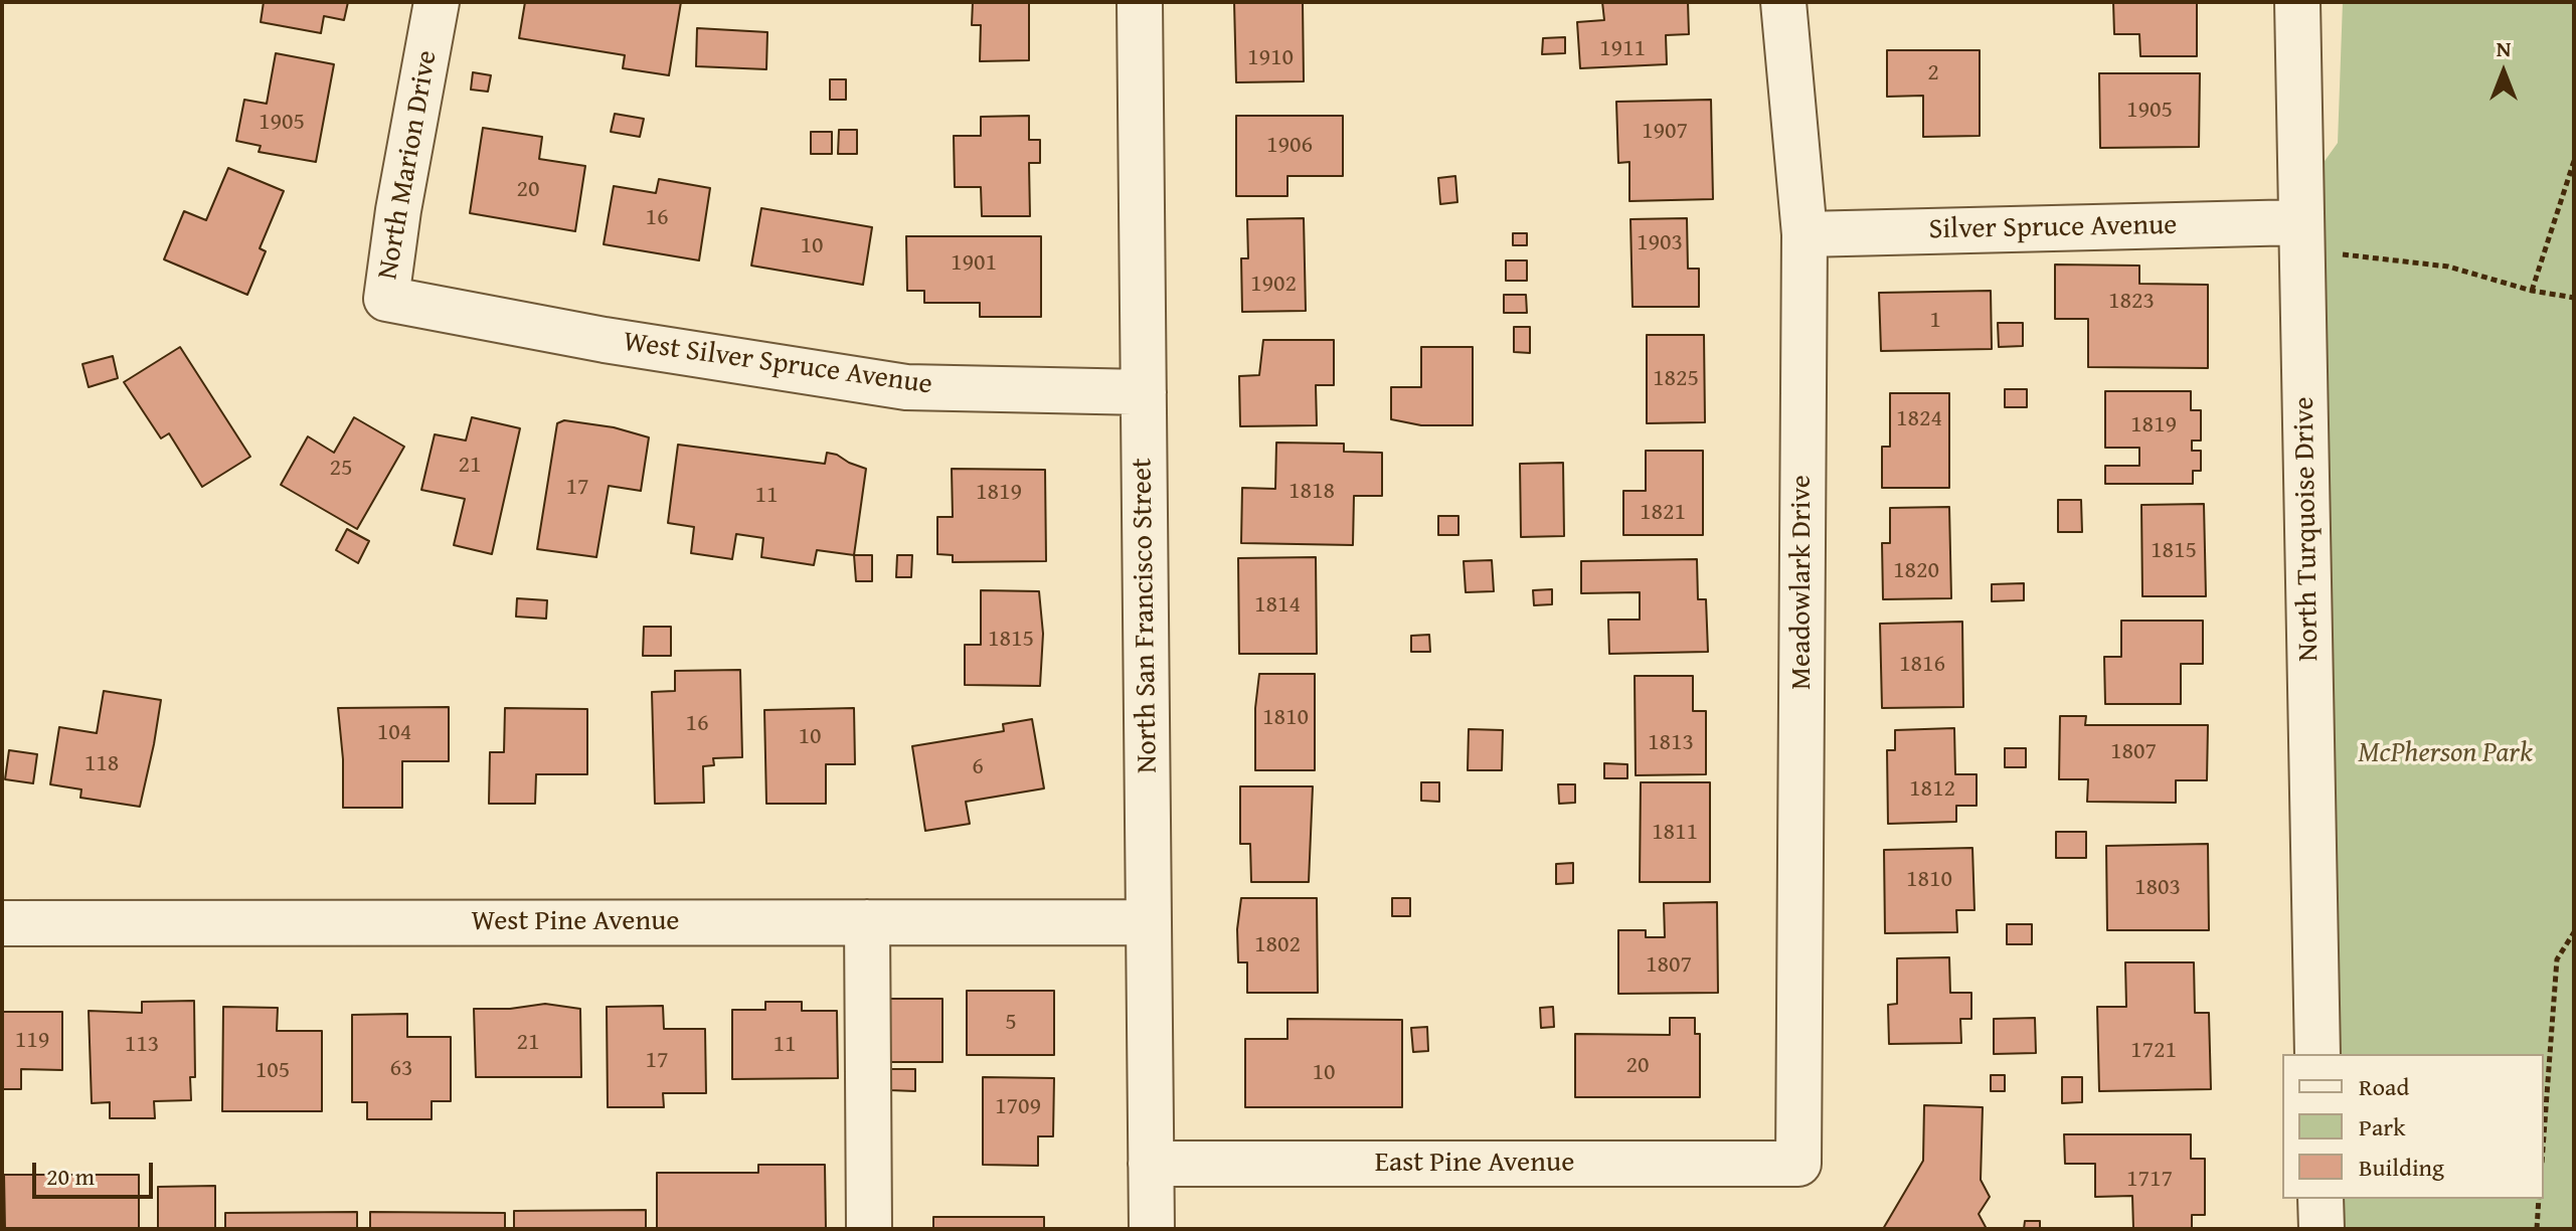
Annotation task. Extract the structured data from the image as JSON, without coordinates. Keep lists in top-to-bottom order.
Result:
{
  "streets": {
    "street": [
      "North Marion Drive",
      "Silver Spruce Avenue",
      "West Silver Spruce Avenue",
      "North Turquoise Drive",
      "Meadowlark Drive",
      "North San Francisco Street",
      "West Pine Avenue",
      "East Pine Avenue"
    ]
  },
  "crossings": [
    ["North Marion Drive", "West Silver Spruce Avenue"],
    ["Silver Spruce Avenue", "North Turquoise Drive"],
    ["Silver Spruce Avenue", "Meadowlark Drive"],
    ["West Silver Spruce Avenue", "North San Francisco Street"],
    ["Meadowlark Drive", "East Pine Avenue"],
    ["North San Francisco Street", "West Pine Avenue"],
    ["North San Francisco Street", "East Pine Avenue"]
  ],
  "parks": ["McPherson Park"],
  "house_numbers": [
    "1911",
    "1910",
    "2",
    "1905",
    "1905",
    "1907",
    "1906",
    "20",
    "16",
    "1903",
    "10",
    "1901",
    "1902",
    "1823",
    "1",
    "1825",
    "1824",
    "1819",
    "21",
    "25",
    "17",
    "1818",
    "1819",
    "11",
    "1821",
    "1815",
    "1820",
    "1814",
    "1815",
    "1816",
    "1810",
    "16",
    "104",
    "10",
    "1813",
    "1807",
    "118",
    "6",
    "1812",
    "1811",
    "1810",
    "1803",
    "1802",
    "1807",
    "5",
    "119",
    "21",
    "113",
    "11",
    "1721",
    "17",
    "20",
    "63",
    "105",
    "10",
    "1709",
    "1717"
  ],
  "legend": ["Road", "Park", "Building"],
  "scale_bar": "20 m",
  "north": "top"
}
